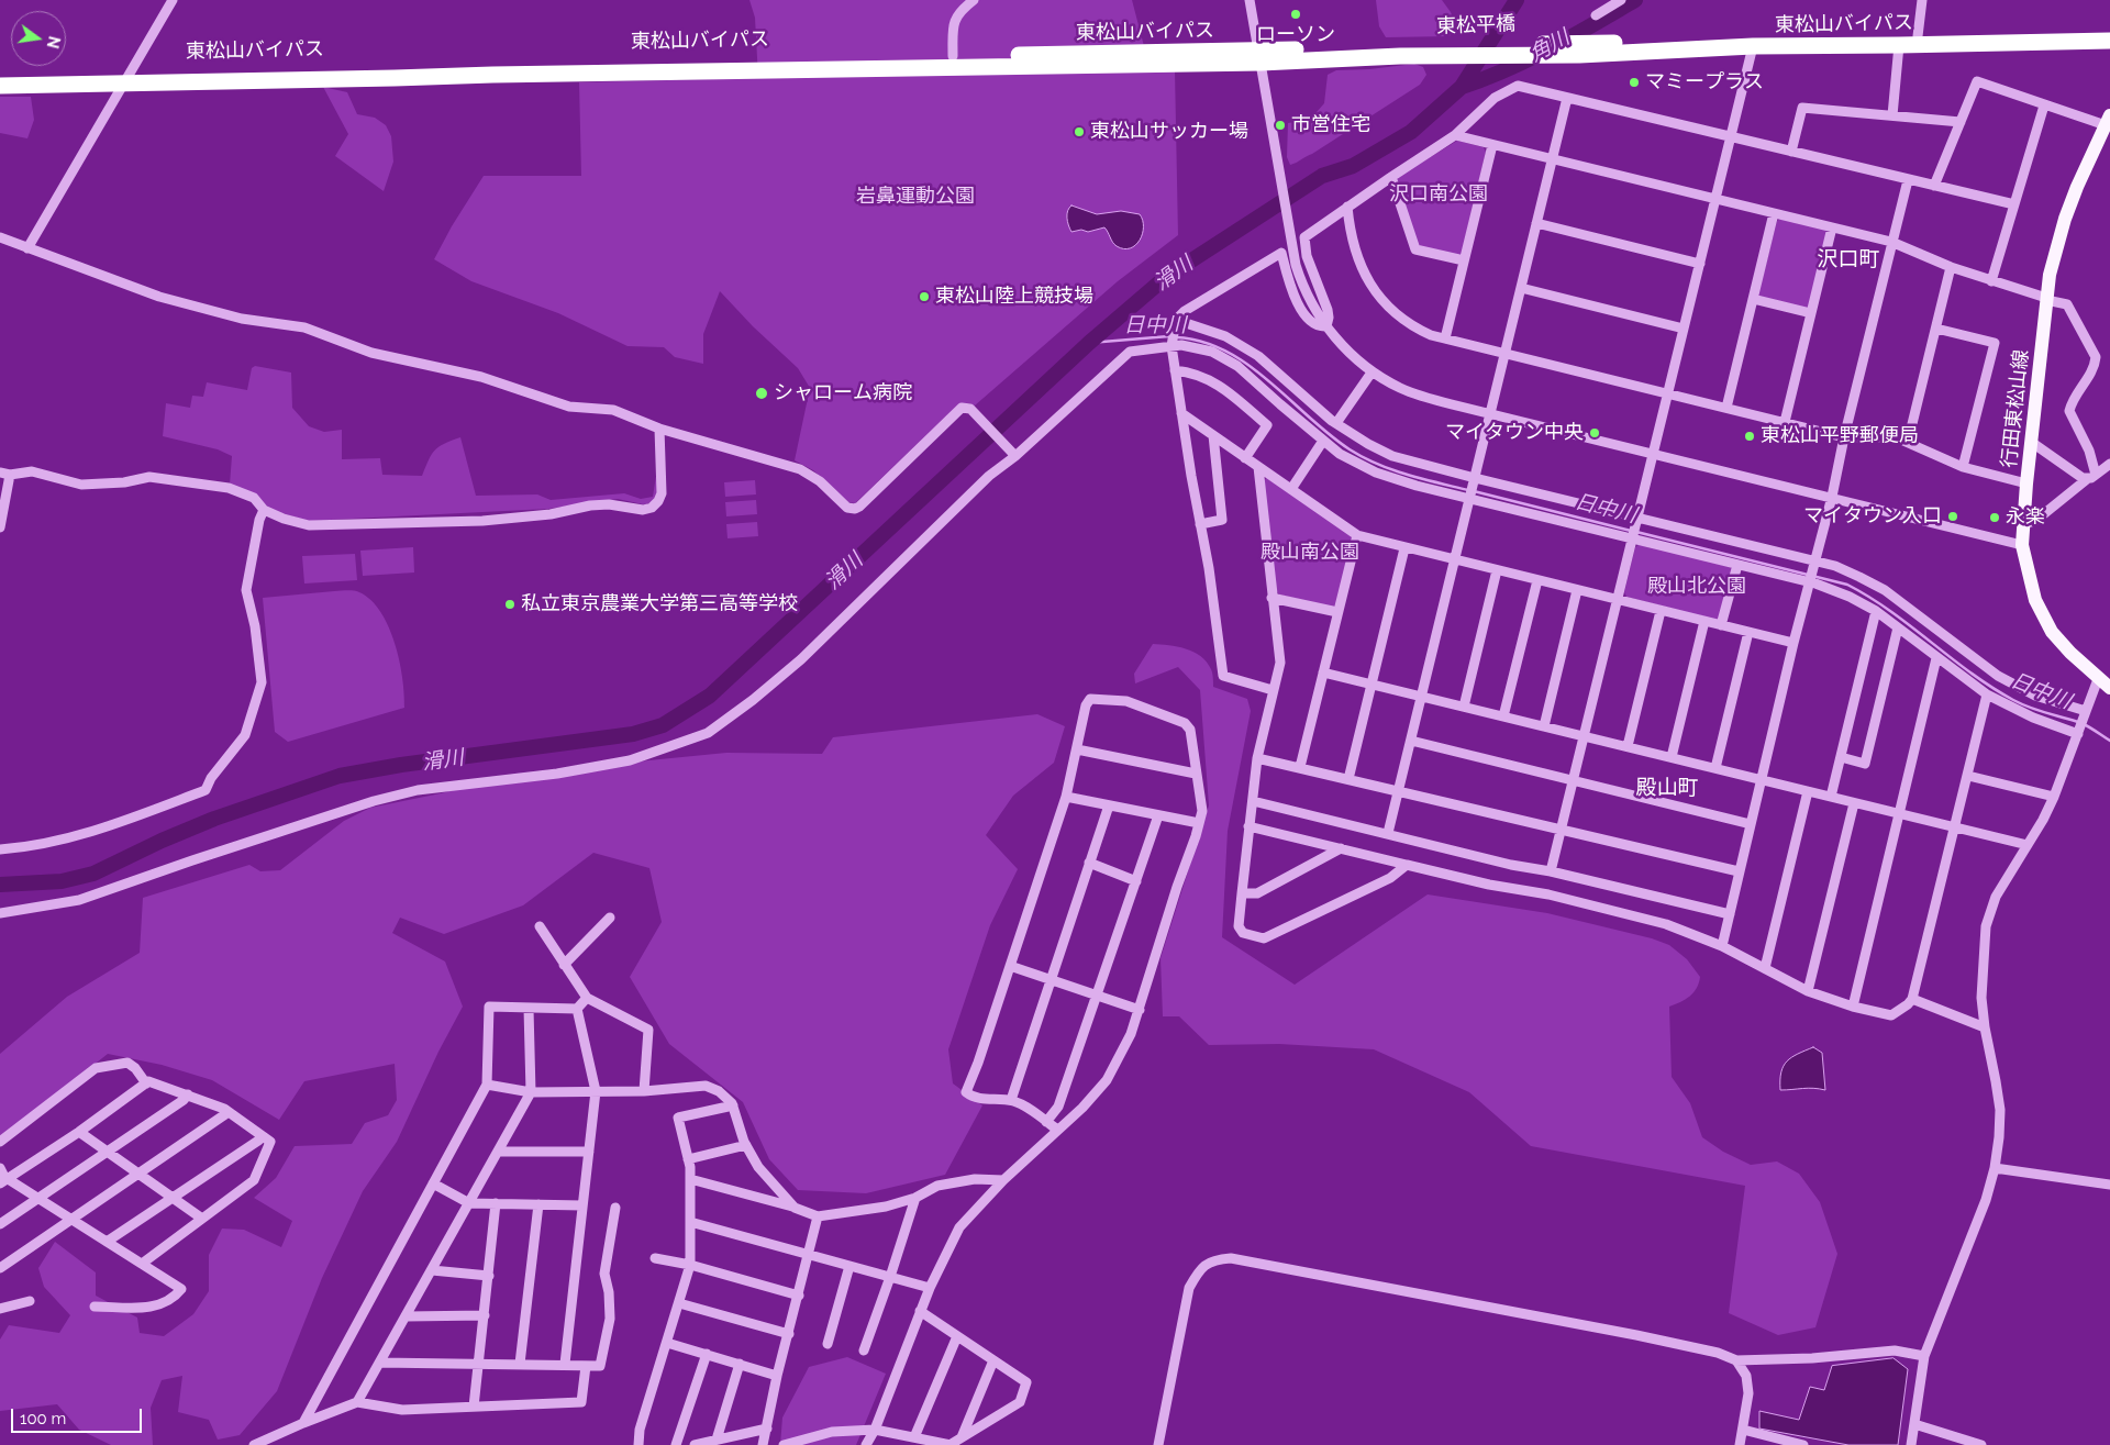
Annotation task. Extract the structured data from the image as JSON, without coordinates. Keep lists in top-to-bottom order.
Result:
{
  "streets": {
    "highway": ["東松山バイパス", "東松平橋"],
    "main road": ["行田東松山線"]
  },
  "crossings": [
    ["東松山バイパス", "東松平橋"]
  ],
  "districts": ["沢口町", "殿山町"],
  "water": ["角川", "滑川", "日中川"],
  "parks": [
    "沢口南公園",
    "岩鼻運動公園",
    "殿山南公園",
    "殿山北公園"
  ],
  "places": [
    "ローソン",
    "マミープラス",
    "市営住宅",
    "東松山サッカー場",
    "東松山陸上競技場",
    "シャローム病院",
    "マイタウン中央",
    "東松山平野郵便局",
    "マイタウン入口",
    "永楽",
    "私立東京農業大学第三高等学校"
  ],
  "scale_bar": "100 m",
  "north": "right"
}
